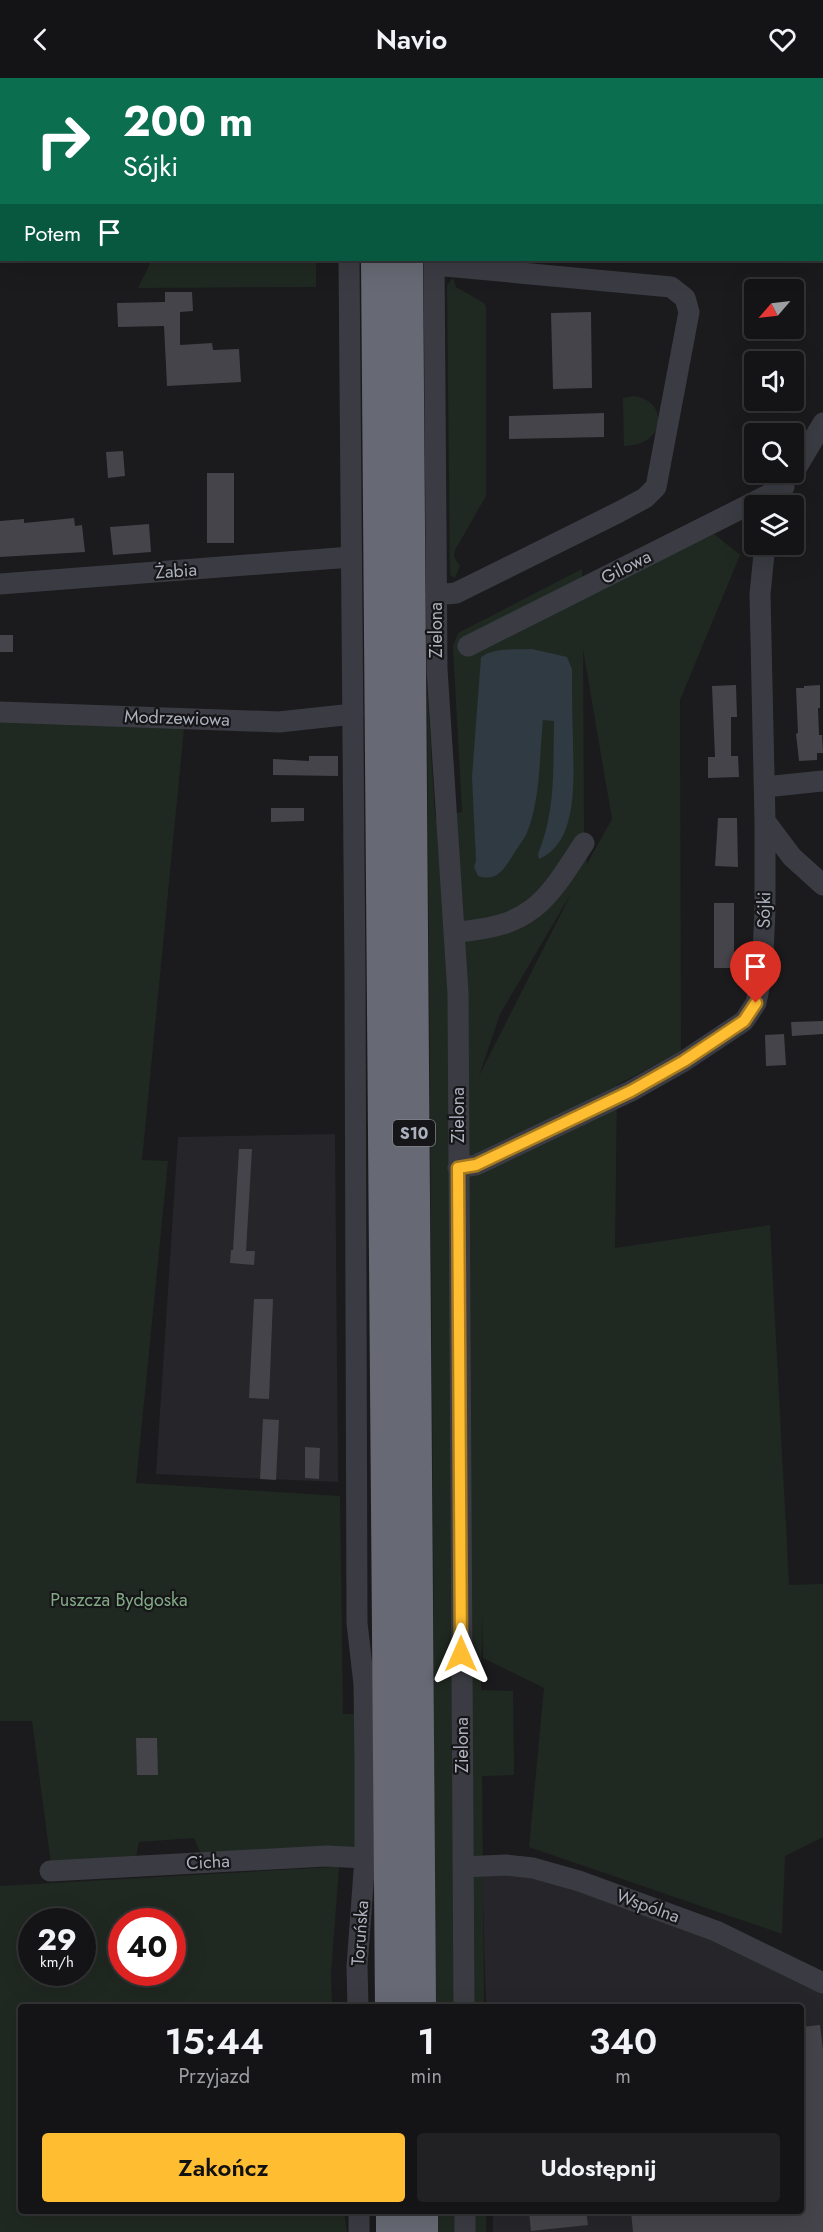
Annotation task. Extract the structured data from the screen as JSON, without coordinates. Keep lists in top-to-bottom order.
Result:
{
  "streets": {
    "highway": ["S10"],
    "street": [
      "Gilowa",
      "Żabia",
      "Zielona",
      "Modrzewiowa",
      "Sójki",
      "Cicha",
      "Wspólna",
      "Toruńska"
    ]
  },
  "crossings": [
    ["Zielona", "Sójki"],
    ["Zielona", "S10"],
    ["Zielona", "Wspólna"],
    ["Cicha", "Toruńska"]
  ],
  "parks": ["Puszcza Bydgoska"],
  "north": "bottom left",
  "page": {
    "header": "Navio",
    "turn": ["200 m", "Sójki"],
    "then": "Potem",
    "speed": "29 km/h",
    "limit": "40",
    "eta": [
      "15:44",
      "Przyjazd",
      "1",
      "min",
      "340",
      "m"
    ],
    "buttons": ["Zakończ", "Udostępnij"]
  }
}
